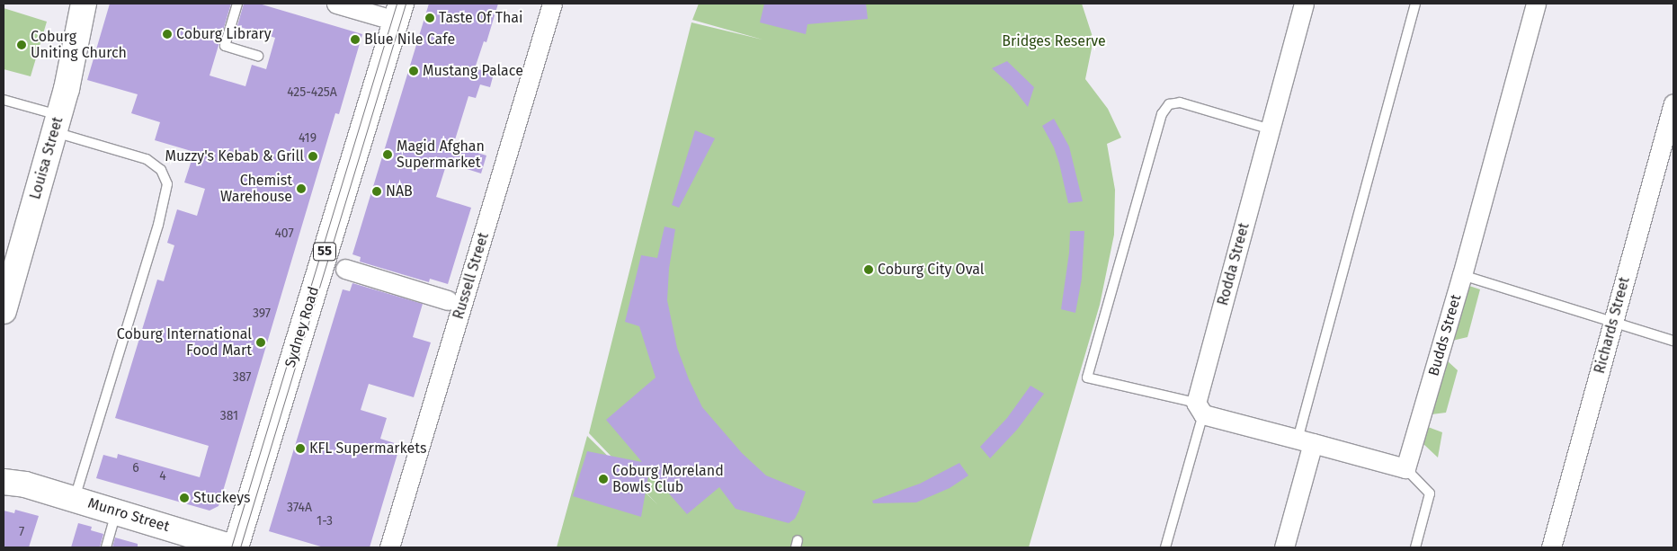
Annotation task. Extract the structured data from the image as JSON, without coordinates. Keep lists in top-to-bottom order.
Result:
{
  "streets": {
    "main road": [
      "Louisa Street",
      "55",
      "Sydney Road",
      "Munro Street"
    ],
    "street": [
      "Rodda Street",
      "Russell Street",
      "Richards Street",
      "Budds Street"
    ]
  },
  "parks": ["Bridges Reserve"],
  "places": [
    "Taste Of Thai",
    "Coburg Library",
    "Blue Nile Cafe",
    "Coburg Uniting Church",
    "Mustang Palace",
    "Magid Afghan Supermarket",
    "Muzzy's Kebab & Grill",
    "Chemist Warehouse",
    "NAB",
    "Coburg City Oval",
    "Coburg International Food Mart",
    "KFL Supermarkets",
    "Coburg Moreland Bowls Club",
    "Stuckeys"
  ],
  "house_numbers": [
    "425-425A",
    "419",
    "407",
    "397",
    "387",
    "381",
    "6",
    "4",
    "374A",
    "1-3",
    "7"
  ]
}
